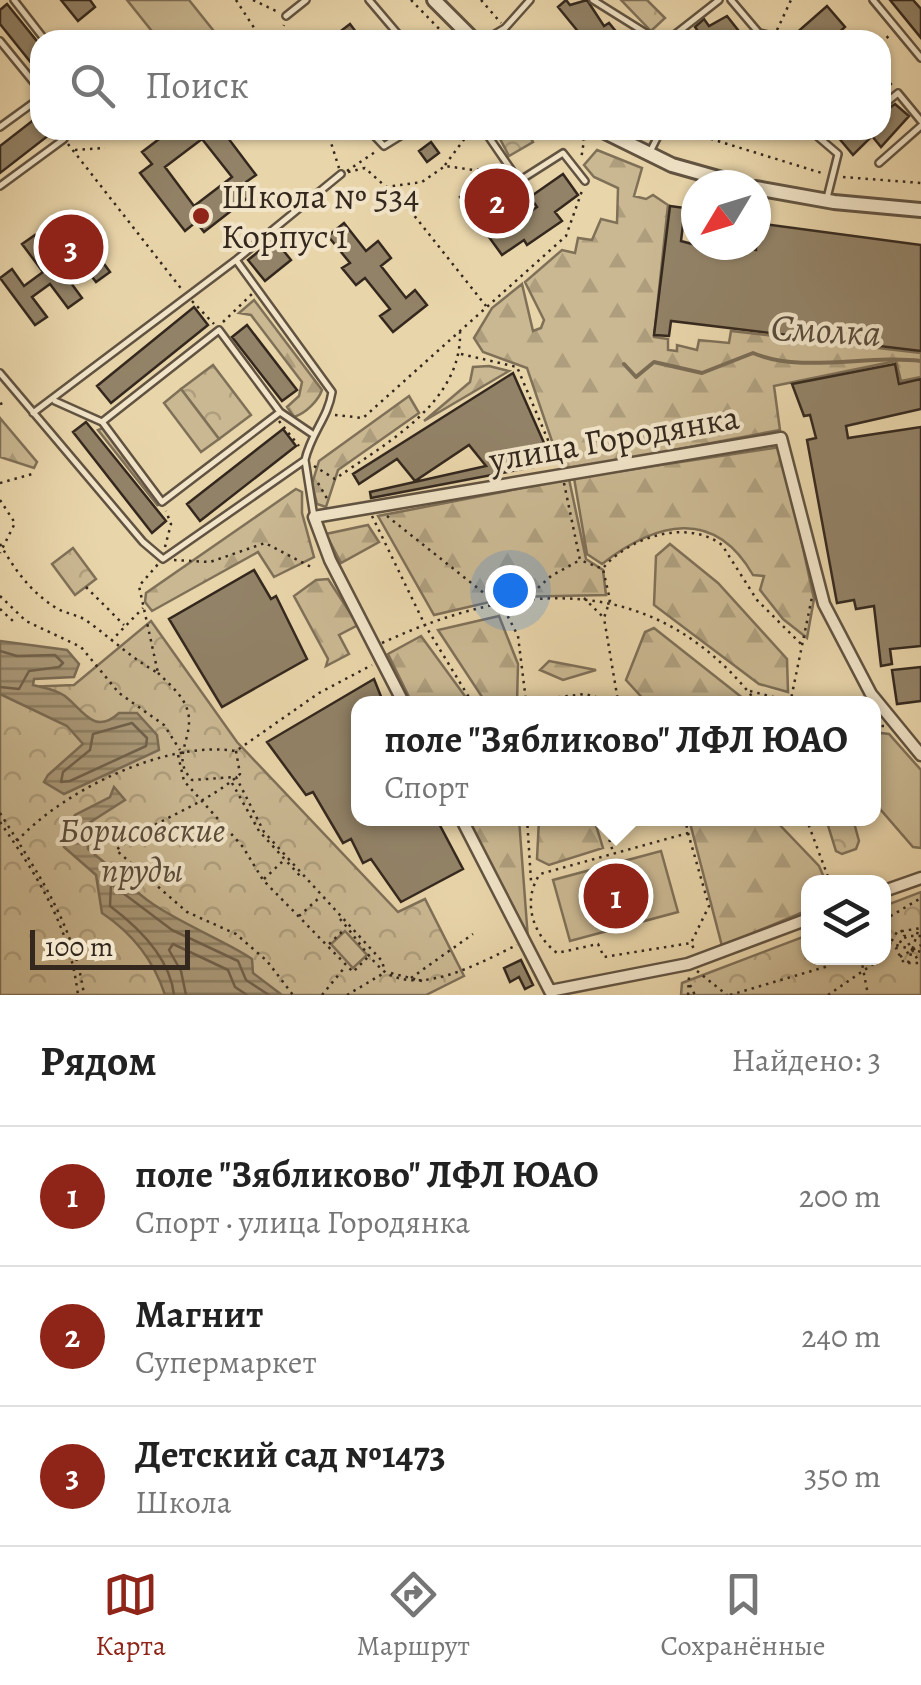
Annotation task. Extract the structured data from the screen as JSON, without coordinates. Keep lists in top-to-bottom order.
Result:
{
  "streets": {
    "street": ["улица Городянка"]
  },
  "water": ["Смолка"],
  "parks": ["Борисовские пруды"],
  "places": ["Школа № 534 Корпус 1"],
  "scale_bar": "100 m",
  "north": "bottom left",
  "page": {
    "search": "Поиск",
    "pins": ["2", "3", "1"],
    "popup": ["поле \"Зябликово\" ЛФЛ ЮАО", "Спорт"],
    "scale": "100 m",
    "heading": ["Рядом", "Найдено: 3"],
    "list": [
      {
        "mark": "1",
        "name": "поле \"Зябликово\" ЛФЛ ЮАО",
        "note": "Спорт · улица Городянка",
        "value": "200 m"
      },
      {
        "mark": "2",
        "name": "Магнит",
        "note": "Супермаркет",
        "value": "240 m"
      },
      {
        "mark": "3",
        "name": "Детский сад №1473",
        "note": "Школа",
        "value": "350 m"
      }
    ],
    "nav": ["Карта", "Маршрут", "Сохранённые"]
  }
}
